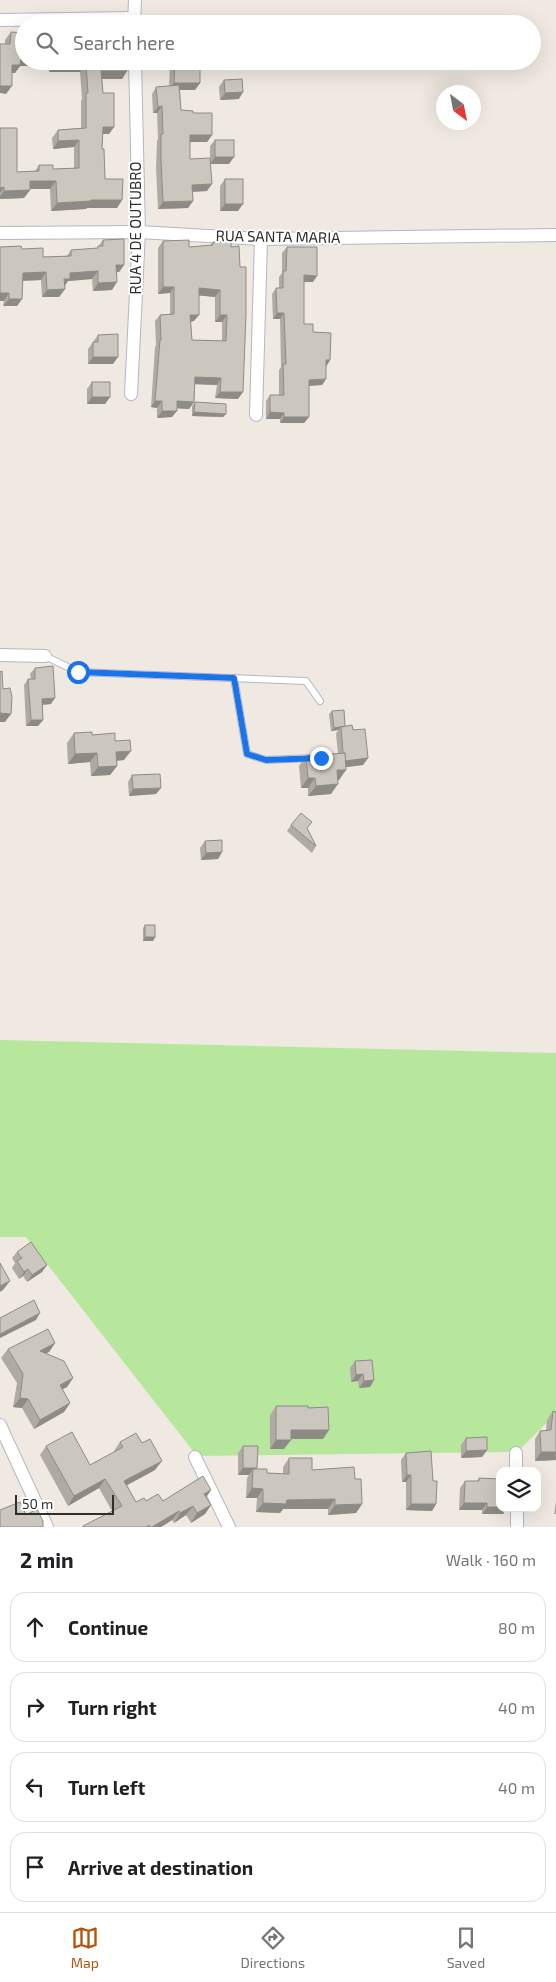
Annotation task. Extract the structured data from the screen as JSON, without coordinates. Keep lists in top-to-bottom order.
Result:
{
  "streets": {
    "street": ["RUA 4 DE OUTUBRO", "RUA SANTA MARIA"]
  },
  "crossings": [
    ["RUA 4 DE OUTUBRO", "RUA SANTA MARIA"]
  ],
  "scale_bar": "50 m",
  "north": "bottom right",
  "page": {
    "search": "Search here",
    "scale": "50 m",
    "heading": ["2 min", "Walk · 160 m"],
    "list": [
      ["Continue", "80 m"],
      ["Turn right", "40 m"],
      ["Turn left", "40 m"],
      "Arrive at destination"
    ],
    "nav": ["Map", "Directions", "Saved"]
  }
}
